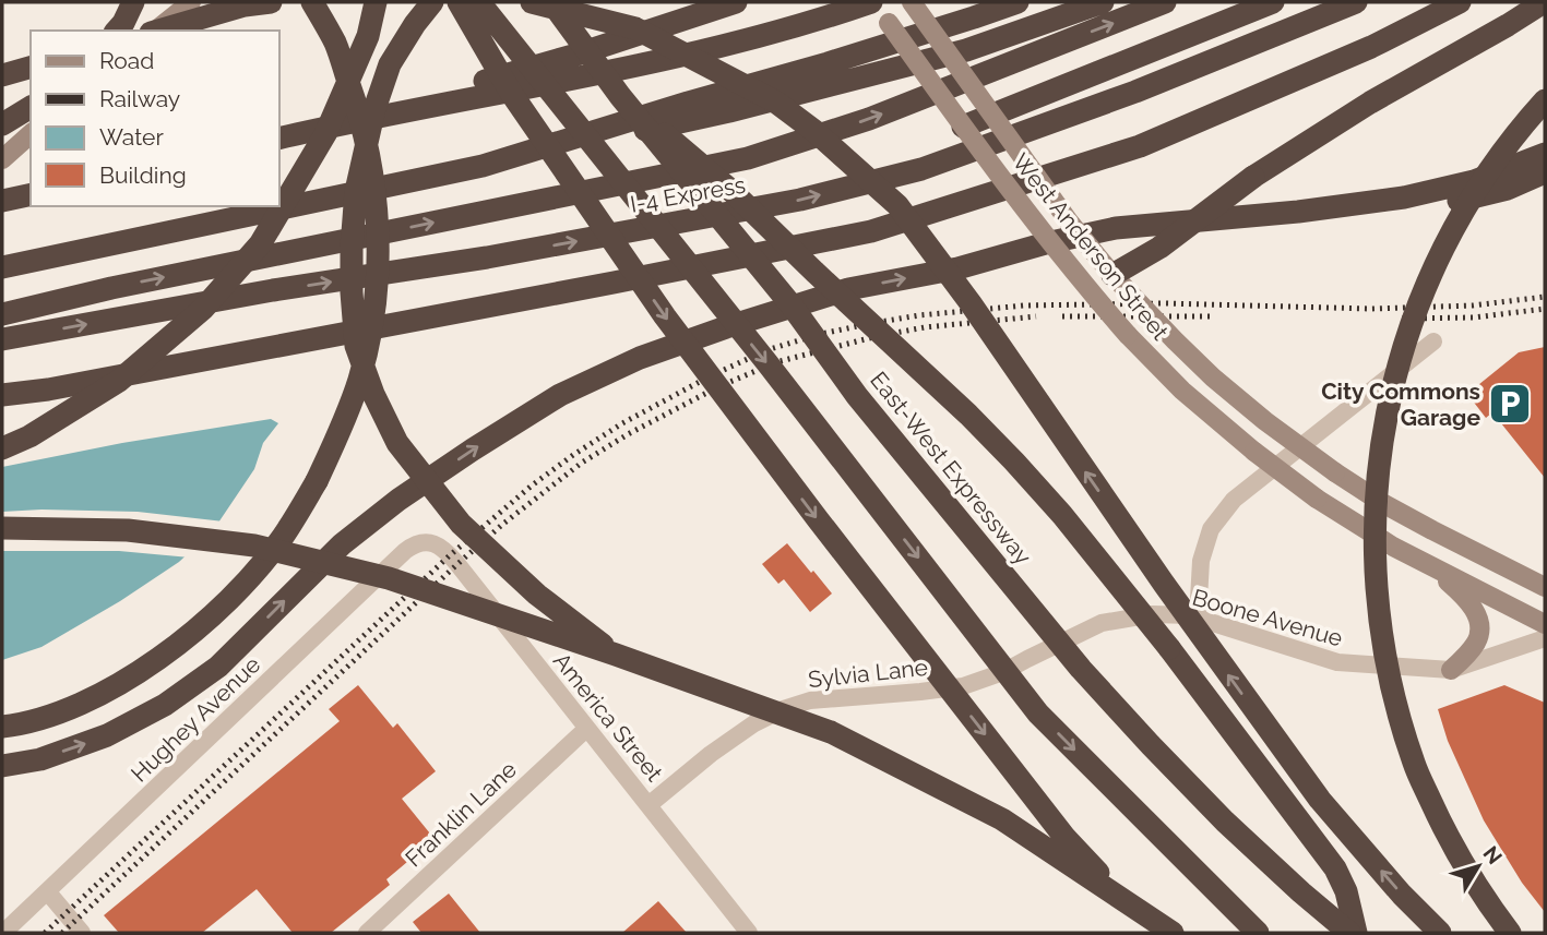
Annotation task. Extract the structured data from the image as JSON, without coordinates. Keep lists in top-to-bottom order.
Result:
{
  "streets": {
    "highway": ["I-4 Express", "East-West Expressway"],
    "main road": ["West Anderson Street"],
    "street": [
      "Boone Avenue",
      "Sylvia Lane",
      "America Street",
      "Hughey Avenue",
      "Franklin Lane"
    ]
  },
  "crossings": [
    ["Boone Avenue", "Sylvia Lane"],
    ["Sylvia Lane", "America Street"],
    ["America Street", "Hughey Avenue"],
    ["America Street", "Franklin Lane"]
  ],
  "places": {
    "parking": ["City Commons Garage"]
  },
  "legend": [
    "Road",
    "Railway",
    "Water",
    "Building"
  ],
  "north": "top right"
}
